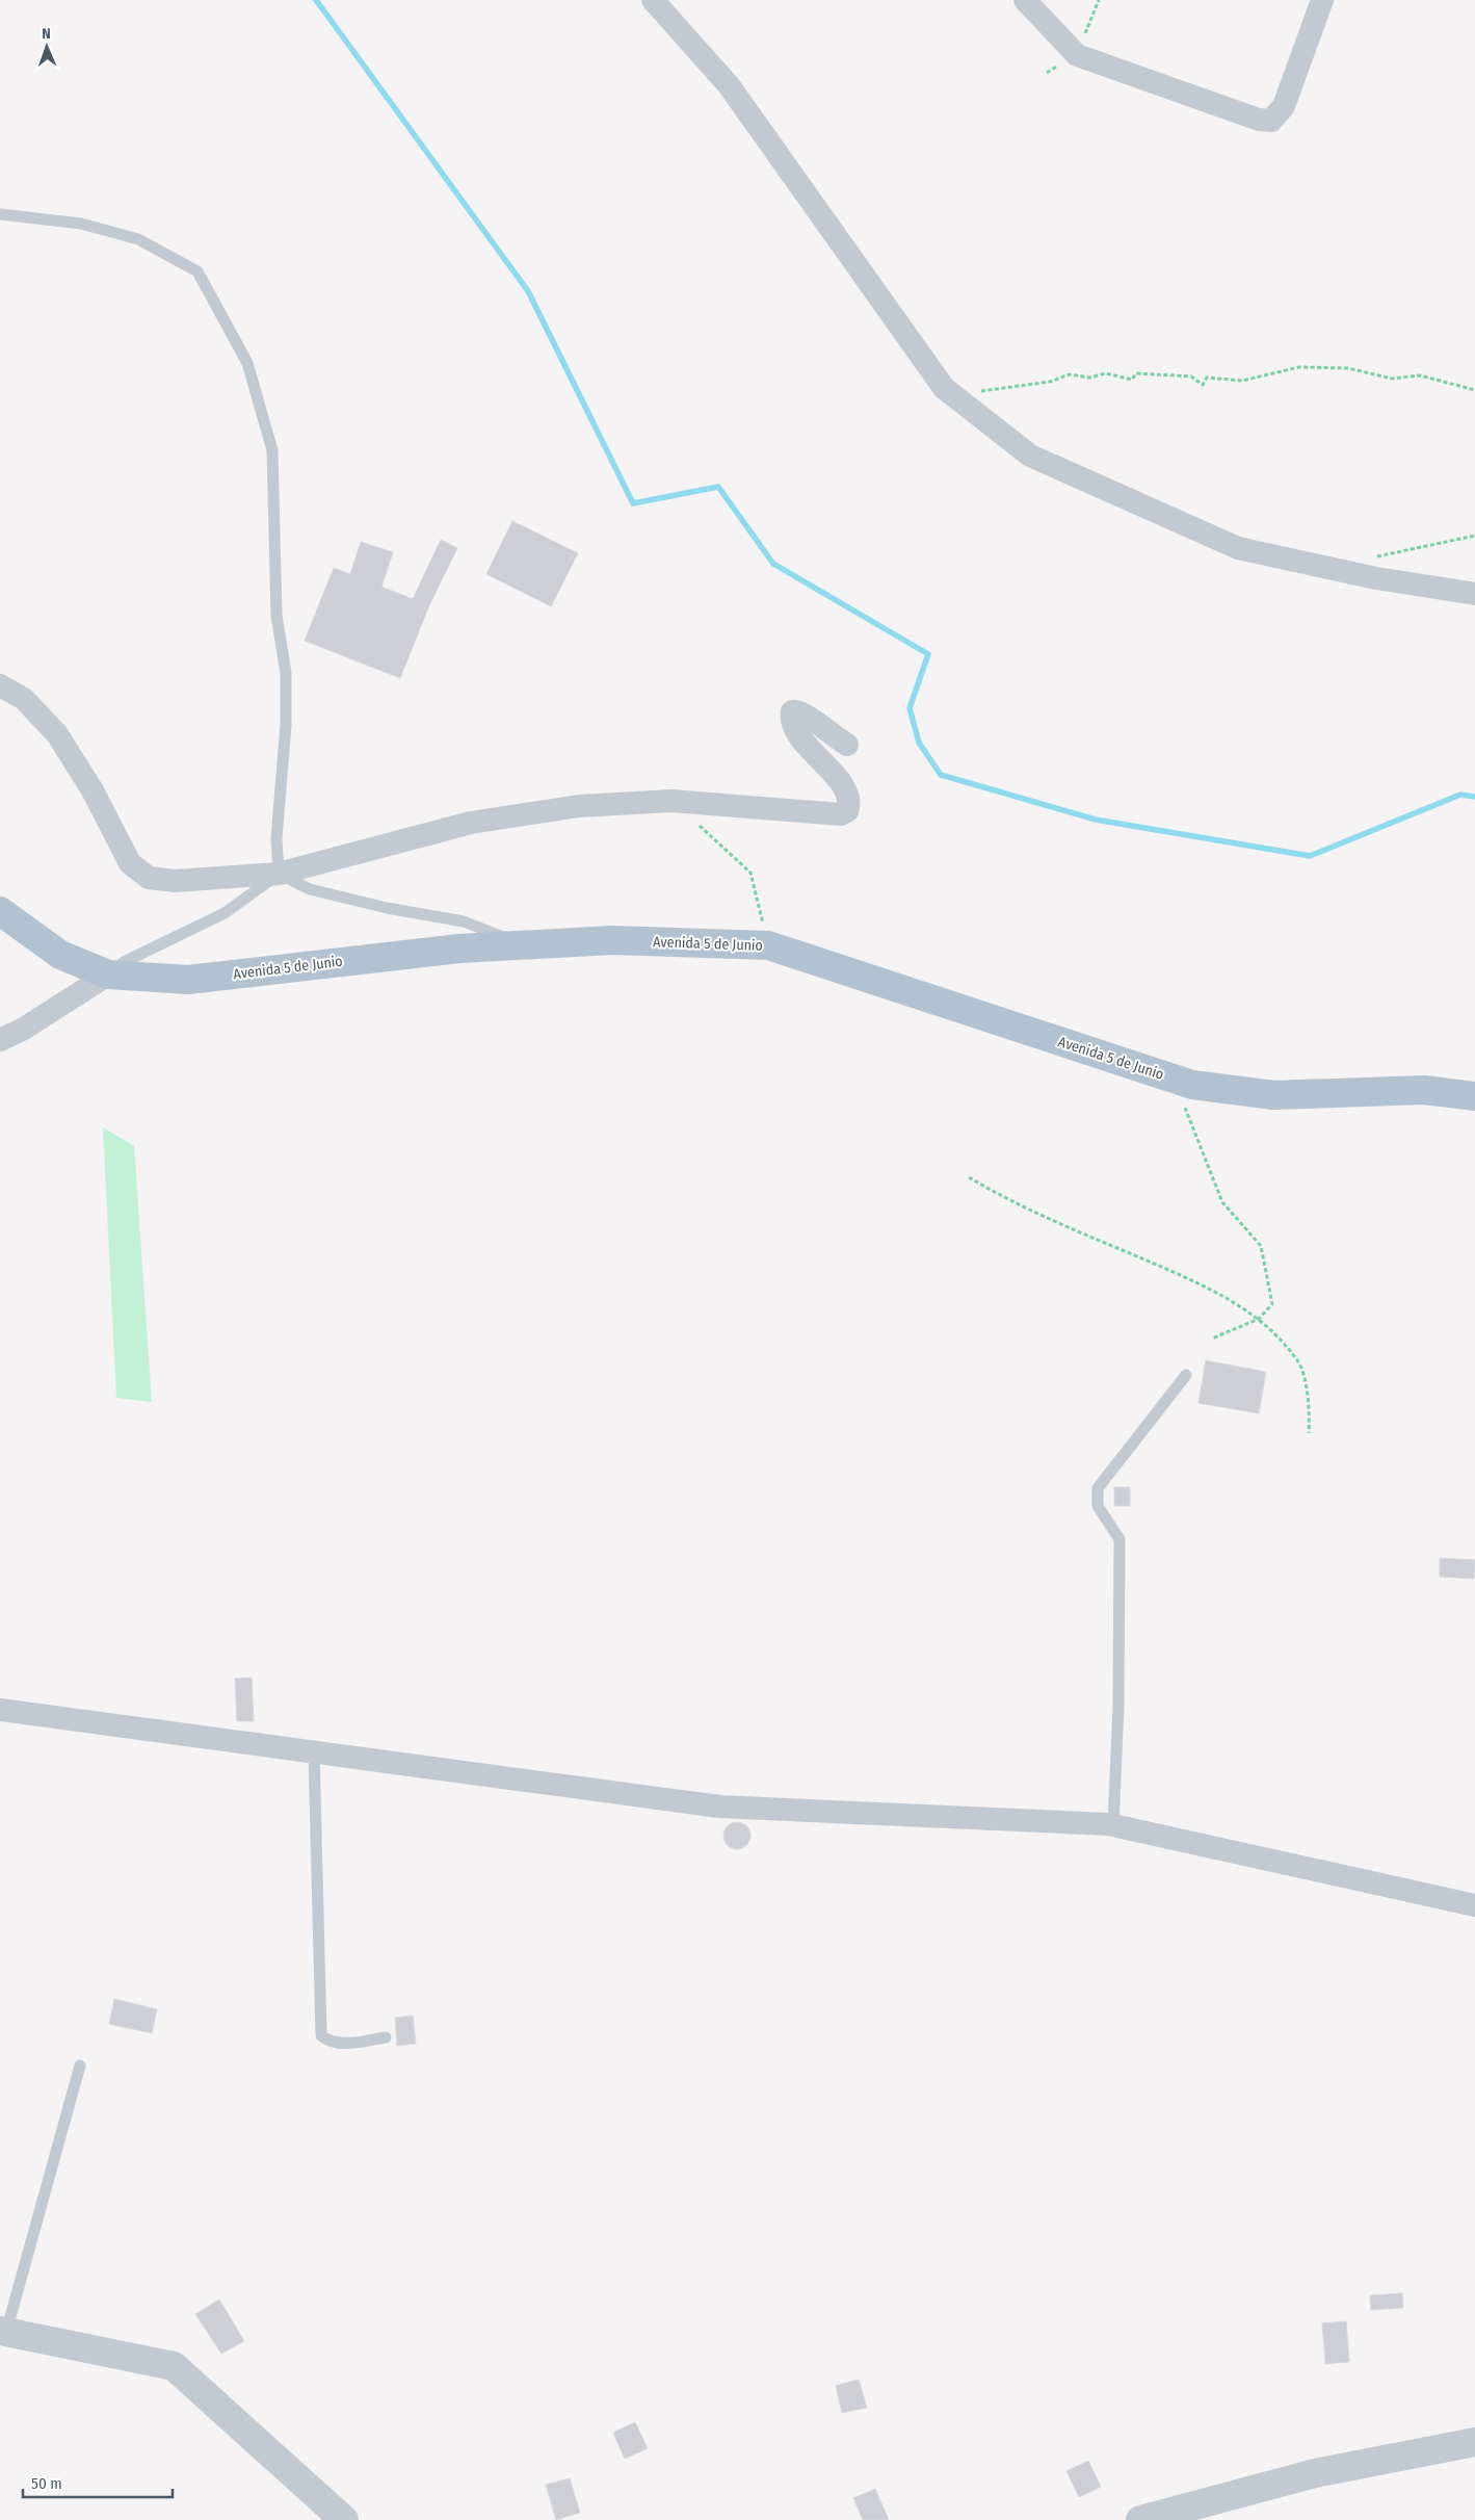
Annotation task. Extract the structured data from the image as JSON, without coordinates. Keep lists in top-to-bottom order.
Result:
{
  "streets": {
    "main road": ["Avenida 5 de Junio"]
  },
  "scale_bar": "50 m",
  "north": "top"
}
